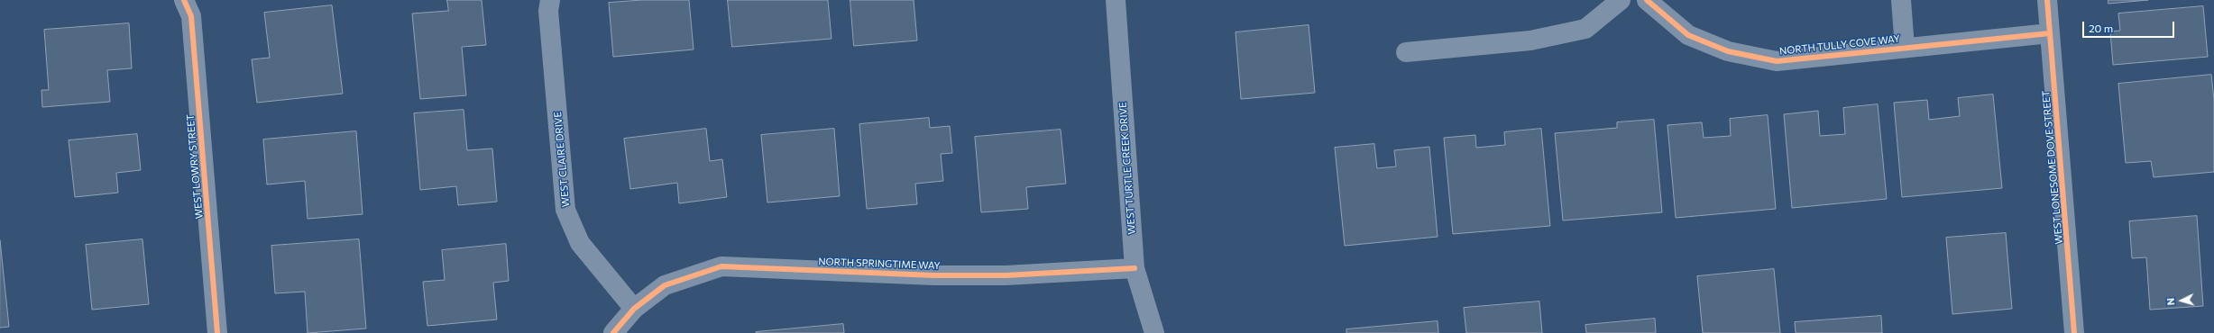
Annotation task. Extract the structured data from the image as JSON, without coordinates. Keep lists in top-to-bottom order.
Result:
{
  "streets": {
    "street": [
      "NORTH TULLY COVE WAY",
      "WEST CLAIRE DRIVE",
      "WEST LOWRY STREET",
      "WEST LONESOME DOVE STREET",
      "WEST TURTLE CREEK DRIVE",
      "NORTH SPRINGTIME WAY"
    ]
  },
  "crossings": [
    ["NORTH TULLY COVE WAY", "WEST LONESOME DOVE STREET"],
    ["WEST CLAIRE DRIVE", "NORTH SPRINGTIME WAY"],
    ["WEST TURTLE CREEK DRIVE", "NORTH SPRINGTIME WAY"]
  ],
  "scale_bar": "20 m",
  "north": "left"
}
